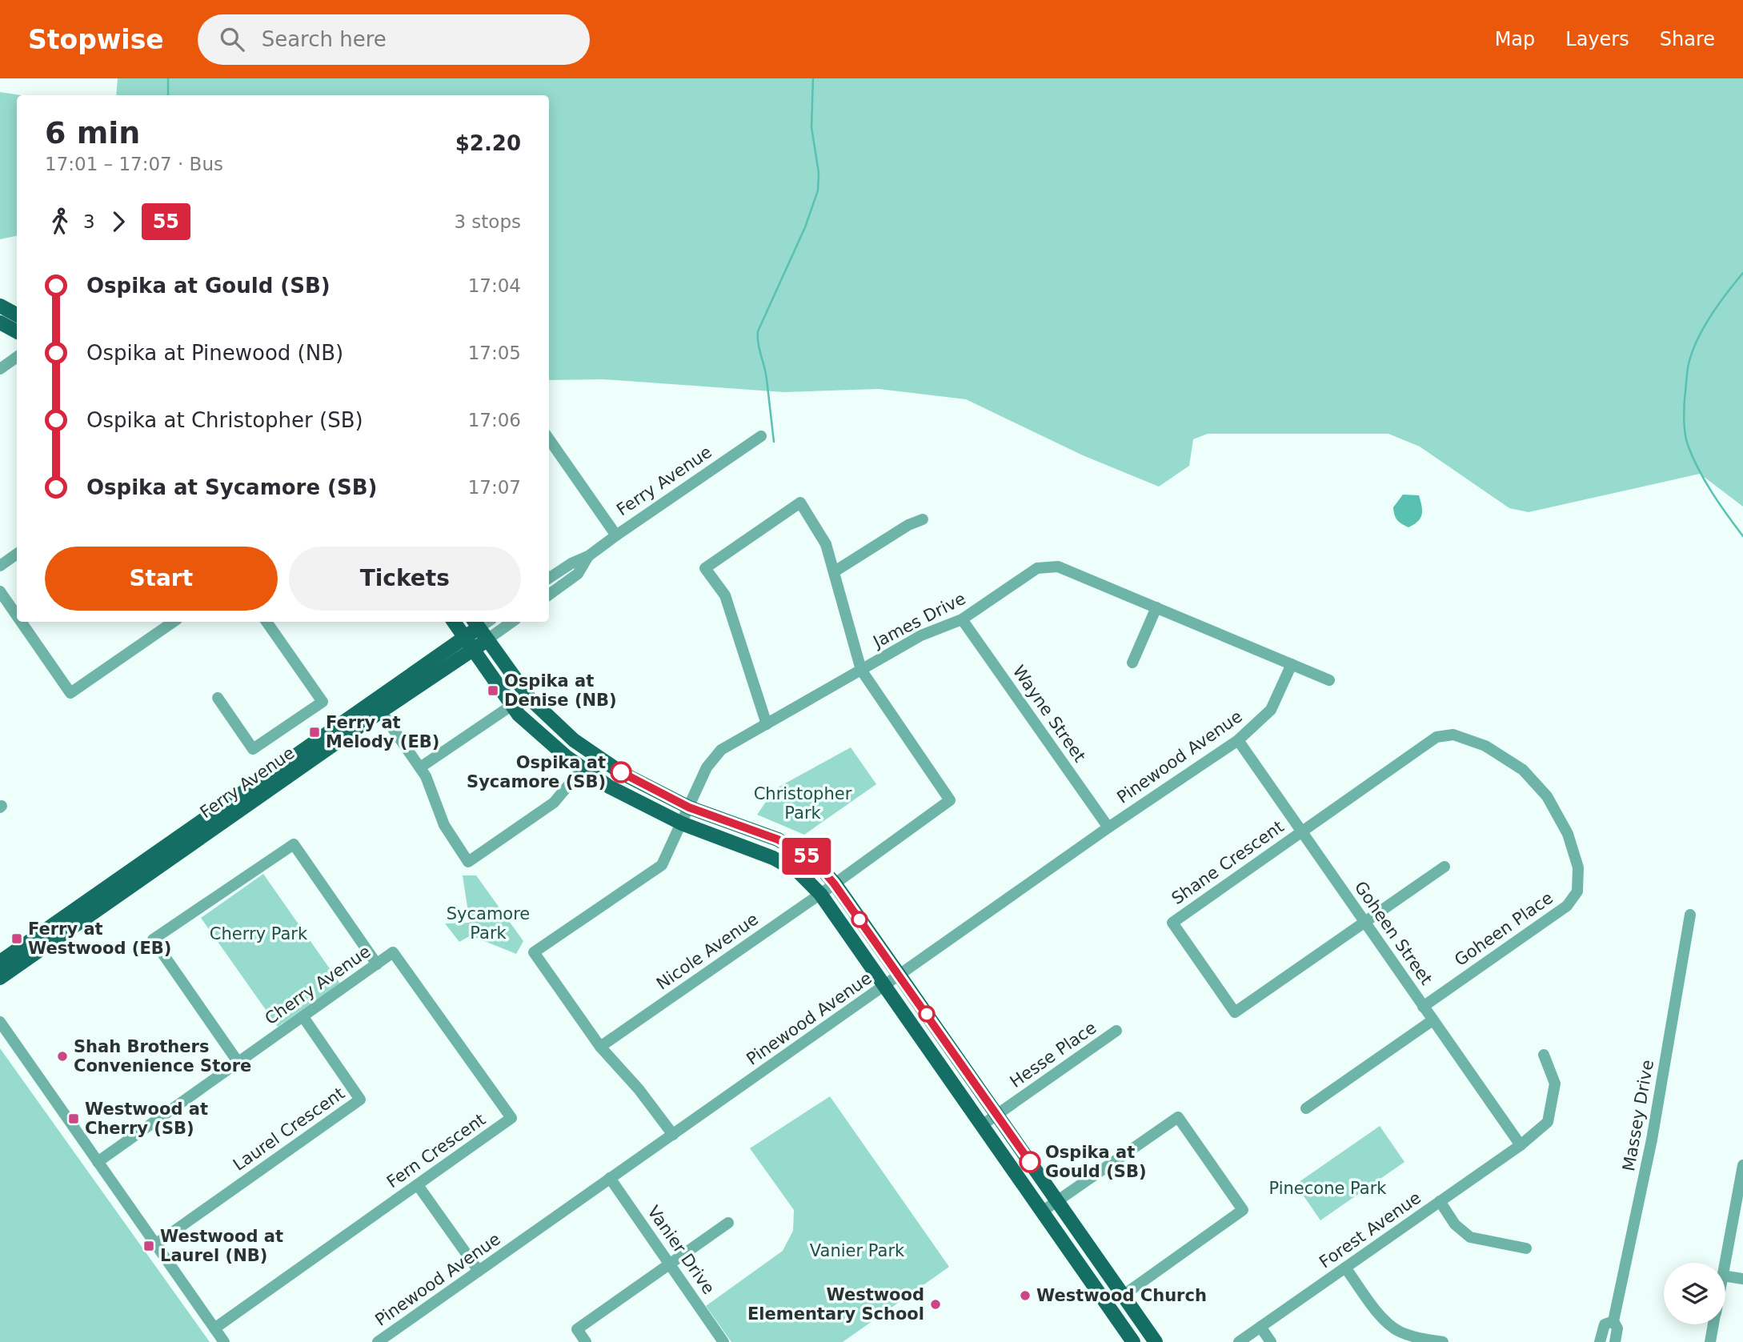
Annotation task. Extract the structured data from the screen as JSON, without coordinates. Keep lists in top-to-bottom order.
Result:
{
  "streets": {
    "main road": ["Ferry Avenue"],
    "street": [
      "James Drive",
      "Wayne Street",
      "Pinewood Avenue",
      "Shane Crescent",
      "Goheen Place",
      "Goheen Street",
      "Nicole Avenue",
      "Cherry Avenue",
      "Hesse Place",
      "Massey Drive",
      "Laurel Crescent",
      "Fern Crescent",
      "Forest Avenue",
      "Vanier Drive"
    ]
  },
  "crossings": [
    ["James Drive", "Wayne Street"],
    ["James Drive", "Pinewood Avenue"],
    ["James Drive", "Nicole Avenue"],
    ["Wayne Street", "Pinewood Avenue"],
    ["Pinewood Avenue", "Goheen Street"],
    ["Pinewood Avenue", "Vanier Drive"],
    ["Shane Crescent", "Goheen Place"],
    ["Shane Crescent", "Goheen Street"],
    ["Goheen Place", "Goheen Street"],
    ["Goheen Street", "Forest Avenue"],
    ["Cherry Avenue", "Laurel Crescent"],
    ["Cherry Avenue", "Fern Crescent"]
  ],
  "parks": [
    "Christopher Park",
    "Sycamore Park",
    "Cherry Park",
    "Pinecone Park",
    "Vanier Park"
  ],
  "places": {
    "transit": [
      "Ospika at Denise (NB)",
      "Ferry at Melody (EB)",
      "Ferry at Westwood (EB)",
      "Westwood at Cherry (SB)",
      "Westwood at Laurel (NB)"
    ],
    "other": [
      "Ospika at Sycamore (SB)",
      "Shah Brothers Convenience Store",
      "Ospika at Gould (SB)",
      "Westwood Church",
      "Westwood Elementary School"
    ]
  },
  "lines": ["bus line 55"],
  "page": {
    "header": "Stopwise",
    "search": "Search here",
    "nav": ["Map", "Layers", "Share"],
    "on_map": "55",
    "heading": ["6 min", "17:01 – 17:07 · Bus", "$2.20"],
    "legs": ["3", "55", "3 stops"],
    "list": [
      {
        "name": "Ospika at Gould (SB)",
        "value": "17:04"
      },
      {
        "name": "Ospika at Pinewood (NB)",
        "value": "17:05"
      },
      {
        "name": "Ospika at Christopher (SB)",
        "value": "17:06"
      },
      {
        "name": "Ospika at Sycamore (SB)",
        "value": "17:07"
      }
    ],
    "buttons": ["Start", "Tickets"]
  }
}
